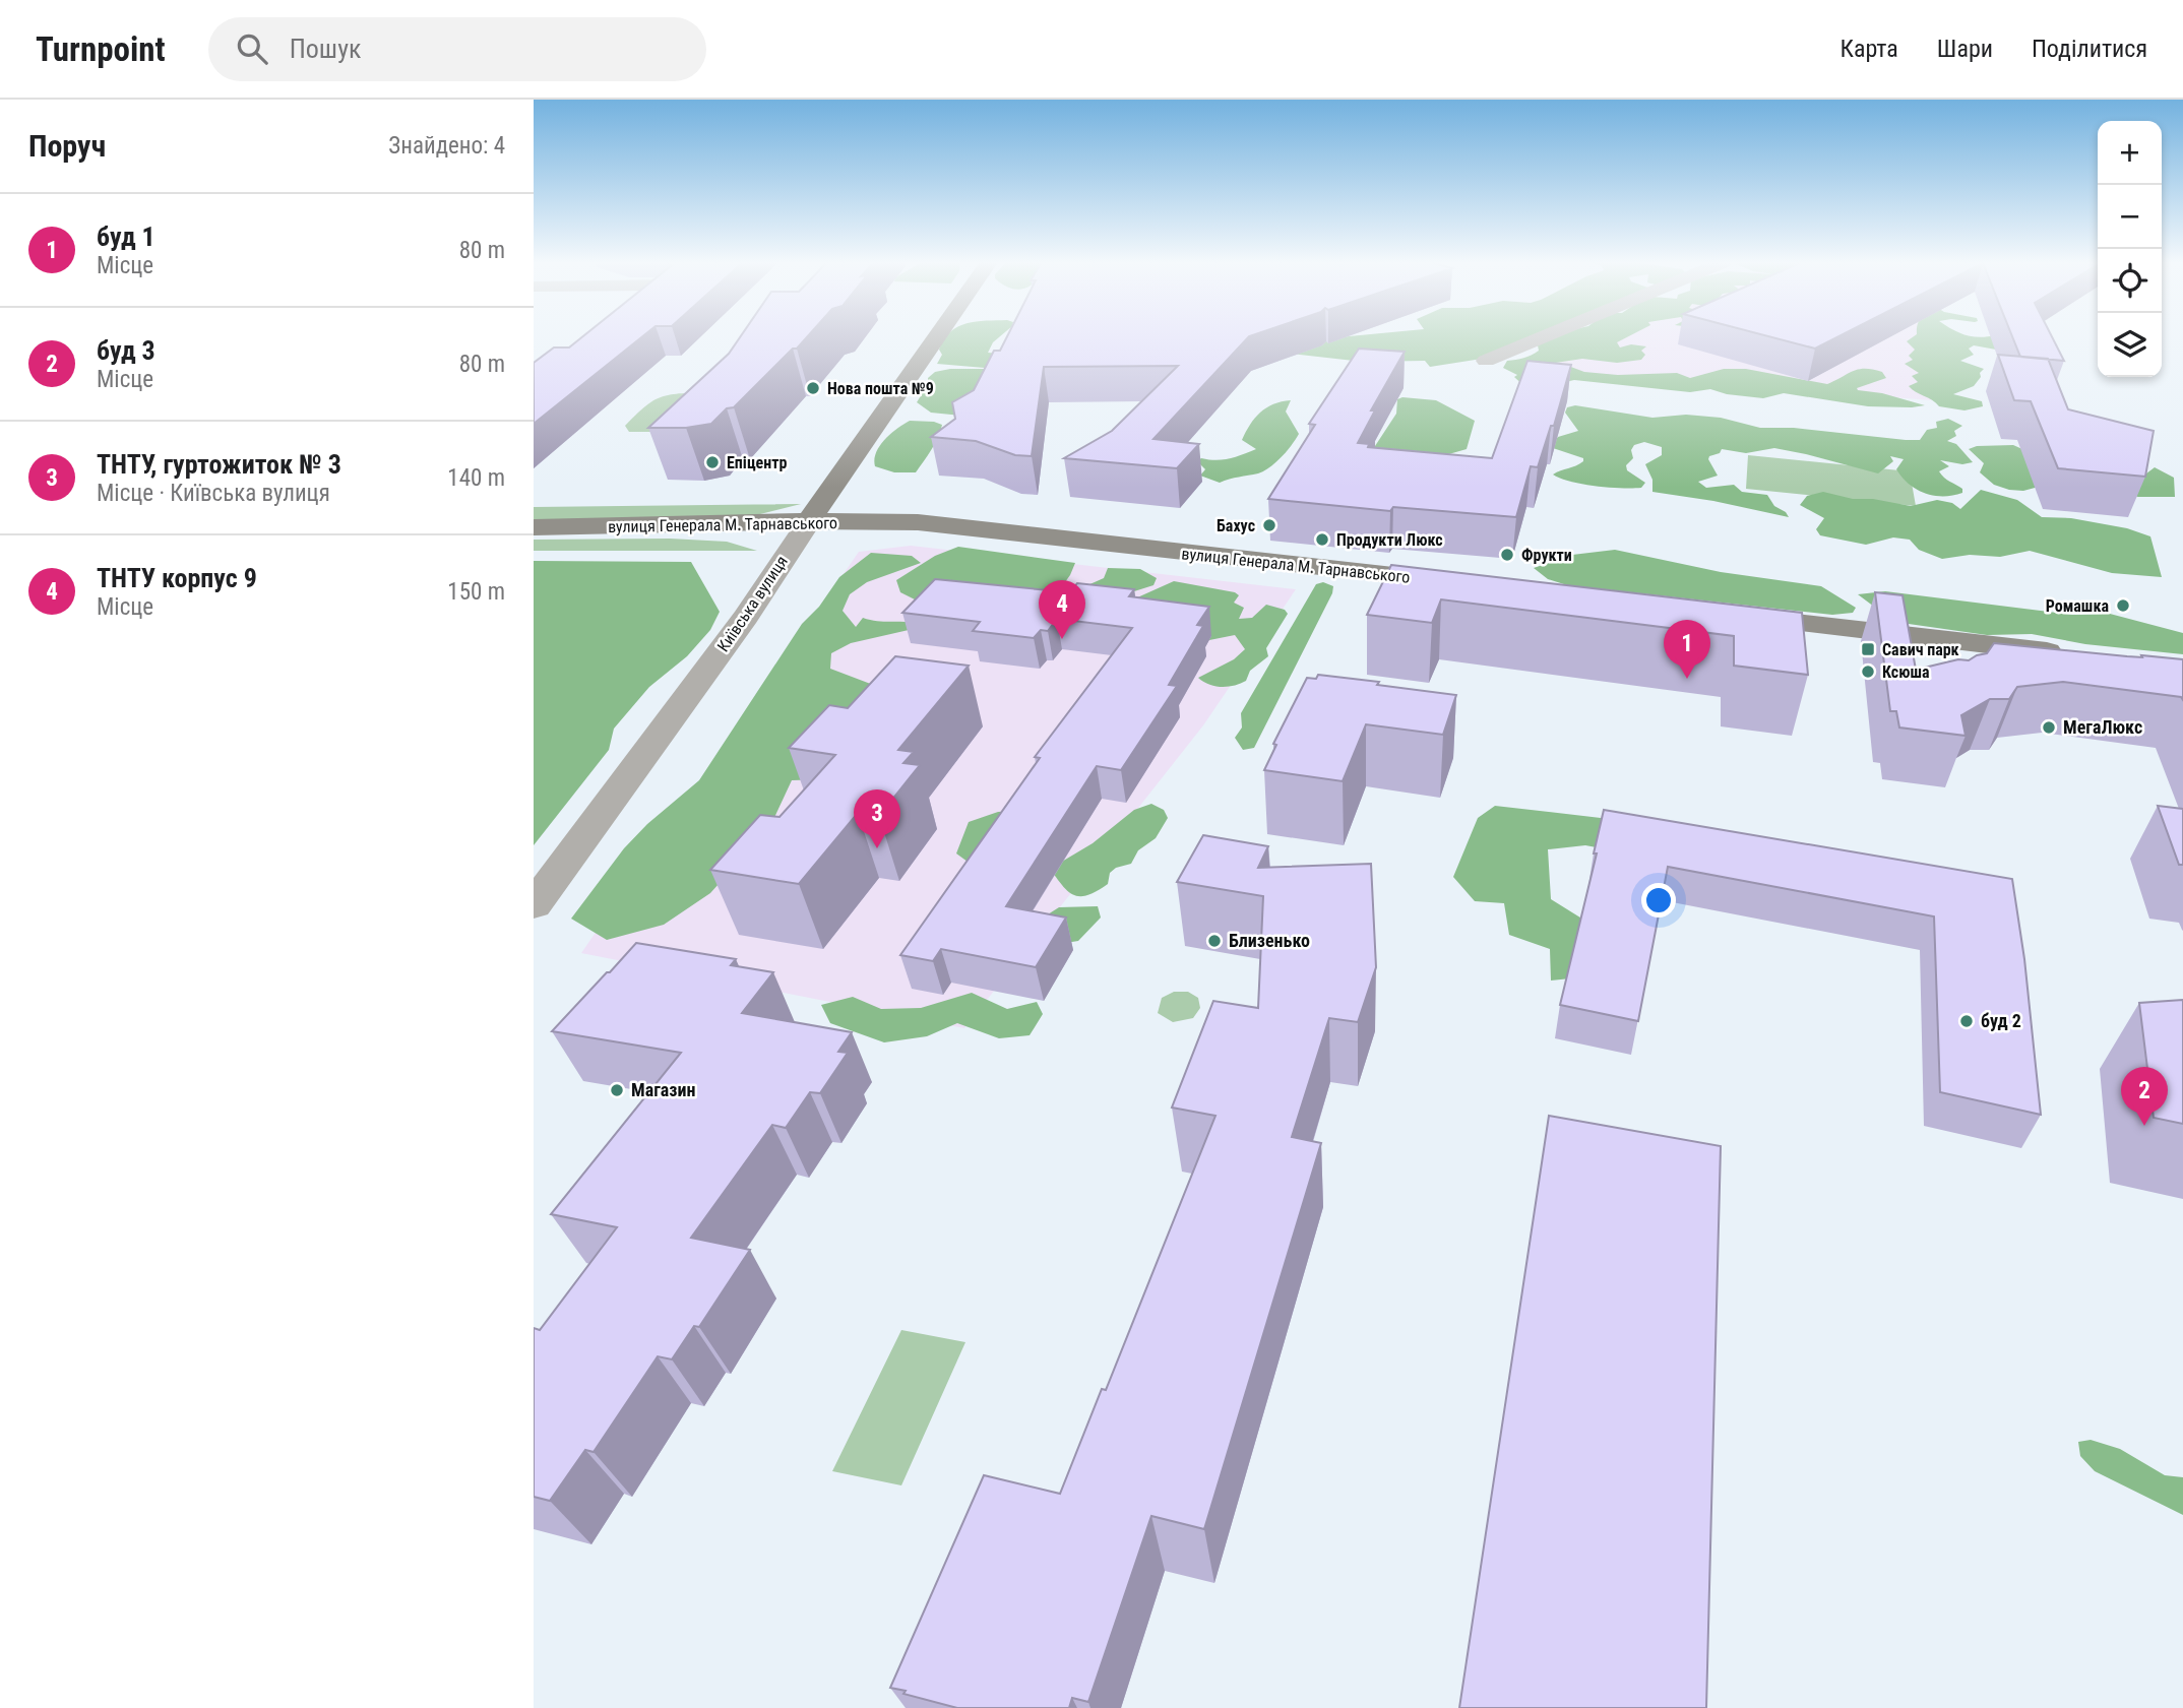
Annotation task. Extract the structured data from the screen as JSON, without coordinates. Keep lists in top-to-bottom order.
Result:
{
  "streets": {
    "main road": ["вулиця Генерала М. Тарнавського", "Київська вулиця"]
  },
  "crossings": [
    ["вулиця Генерала М. Тарнавського", "Київська вулиця"]
  ],
  "places": {
    "other": [
      "Нова пошта №9",
      "Епіцентр",
      "Бахус",
      "Продукти Люкс",
      "Фрукти",
      "Ромашка",
      "Ксюша",
      "МегаЛюкс",
      "Близенько",
      "буд 2",
      "Магазин"
    ],
    "transit": ["Савич парк"]
  },
  "page": {
    "header": "Turnpoint",
    "search": "Пошук",
    "nav": ["Карта", "Шари", "Поділитися"],
    "heading": ["Поруч", "Знайдено: 4"],
    "map_buttons": ["+", "−"],
    "list": [
      {
        "mark": "1",
        "name": "буд 1",
        "note": "Місце",
        "value": "80 m"
      },
      {
        "mark": "2",
        "name": "буд 3",
        "note": "Місце",
        "value": "80 m"
      },
      {
        "mark": "3",
        "name": "ТНТУ, гуртожиток № 3",
        "note": "Місце · Київська вулиця",
        "value": "140 m"
      },
      {
        "mark": "4",
        "name": "ТНТУ корпус 9",
        "note": "Місце",
        "value": "150 m"
      }
    ],
    "pins": [
      "4",
      "1",
      "3",
      "2"
    ]
  }
}
